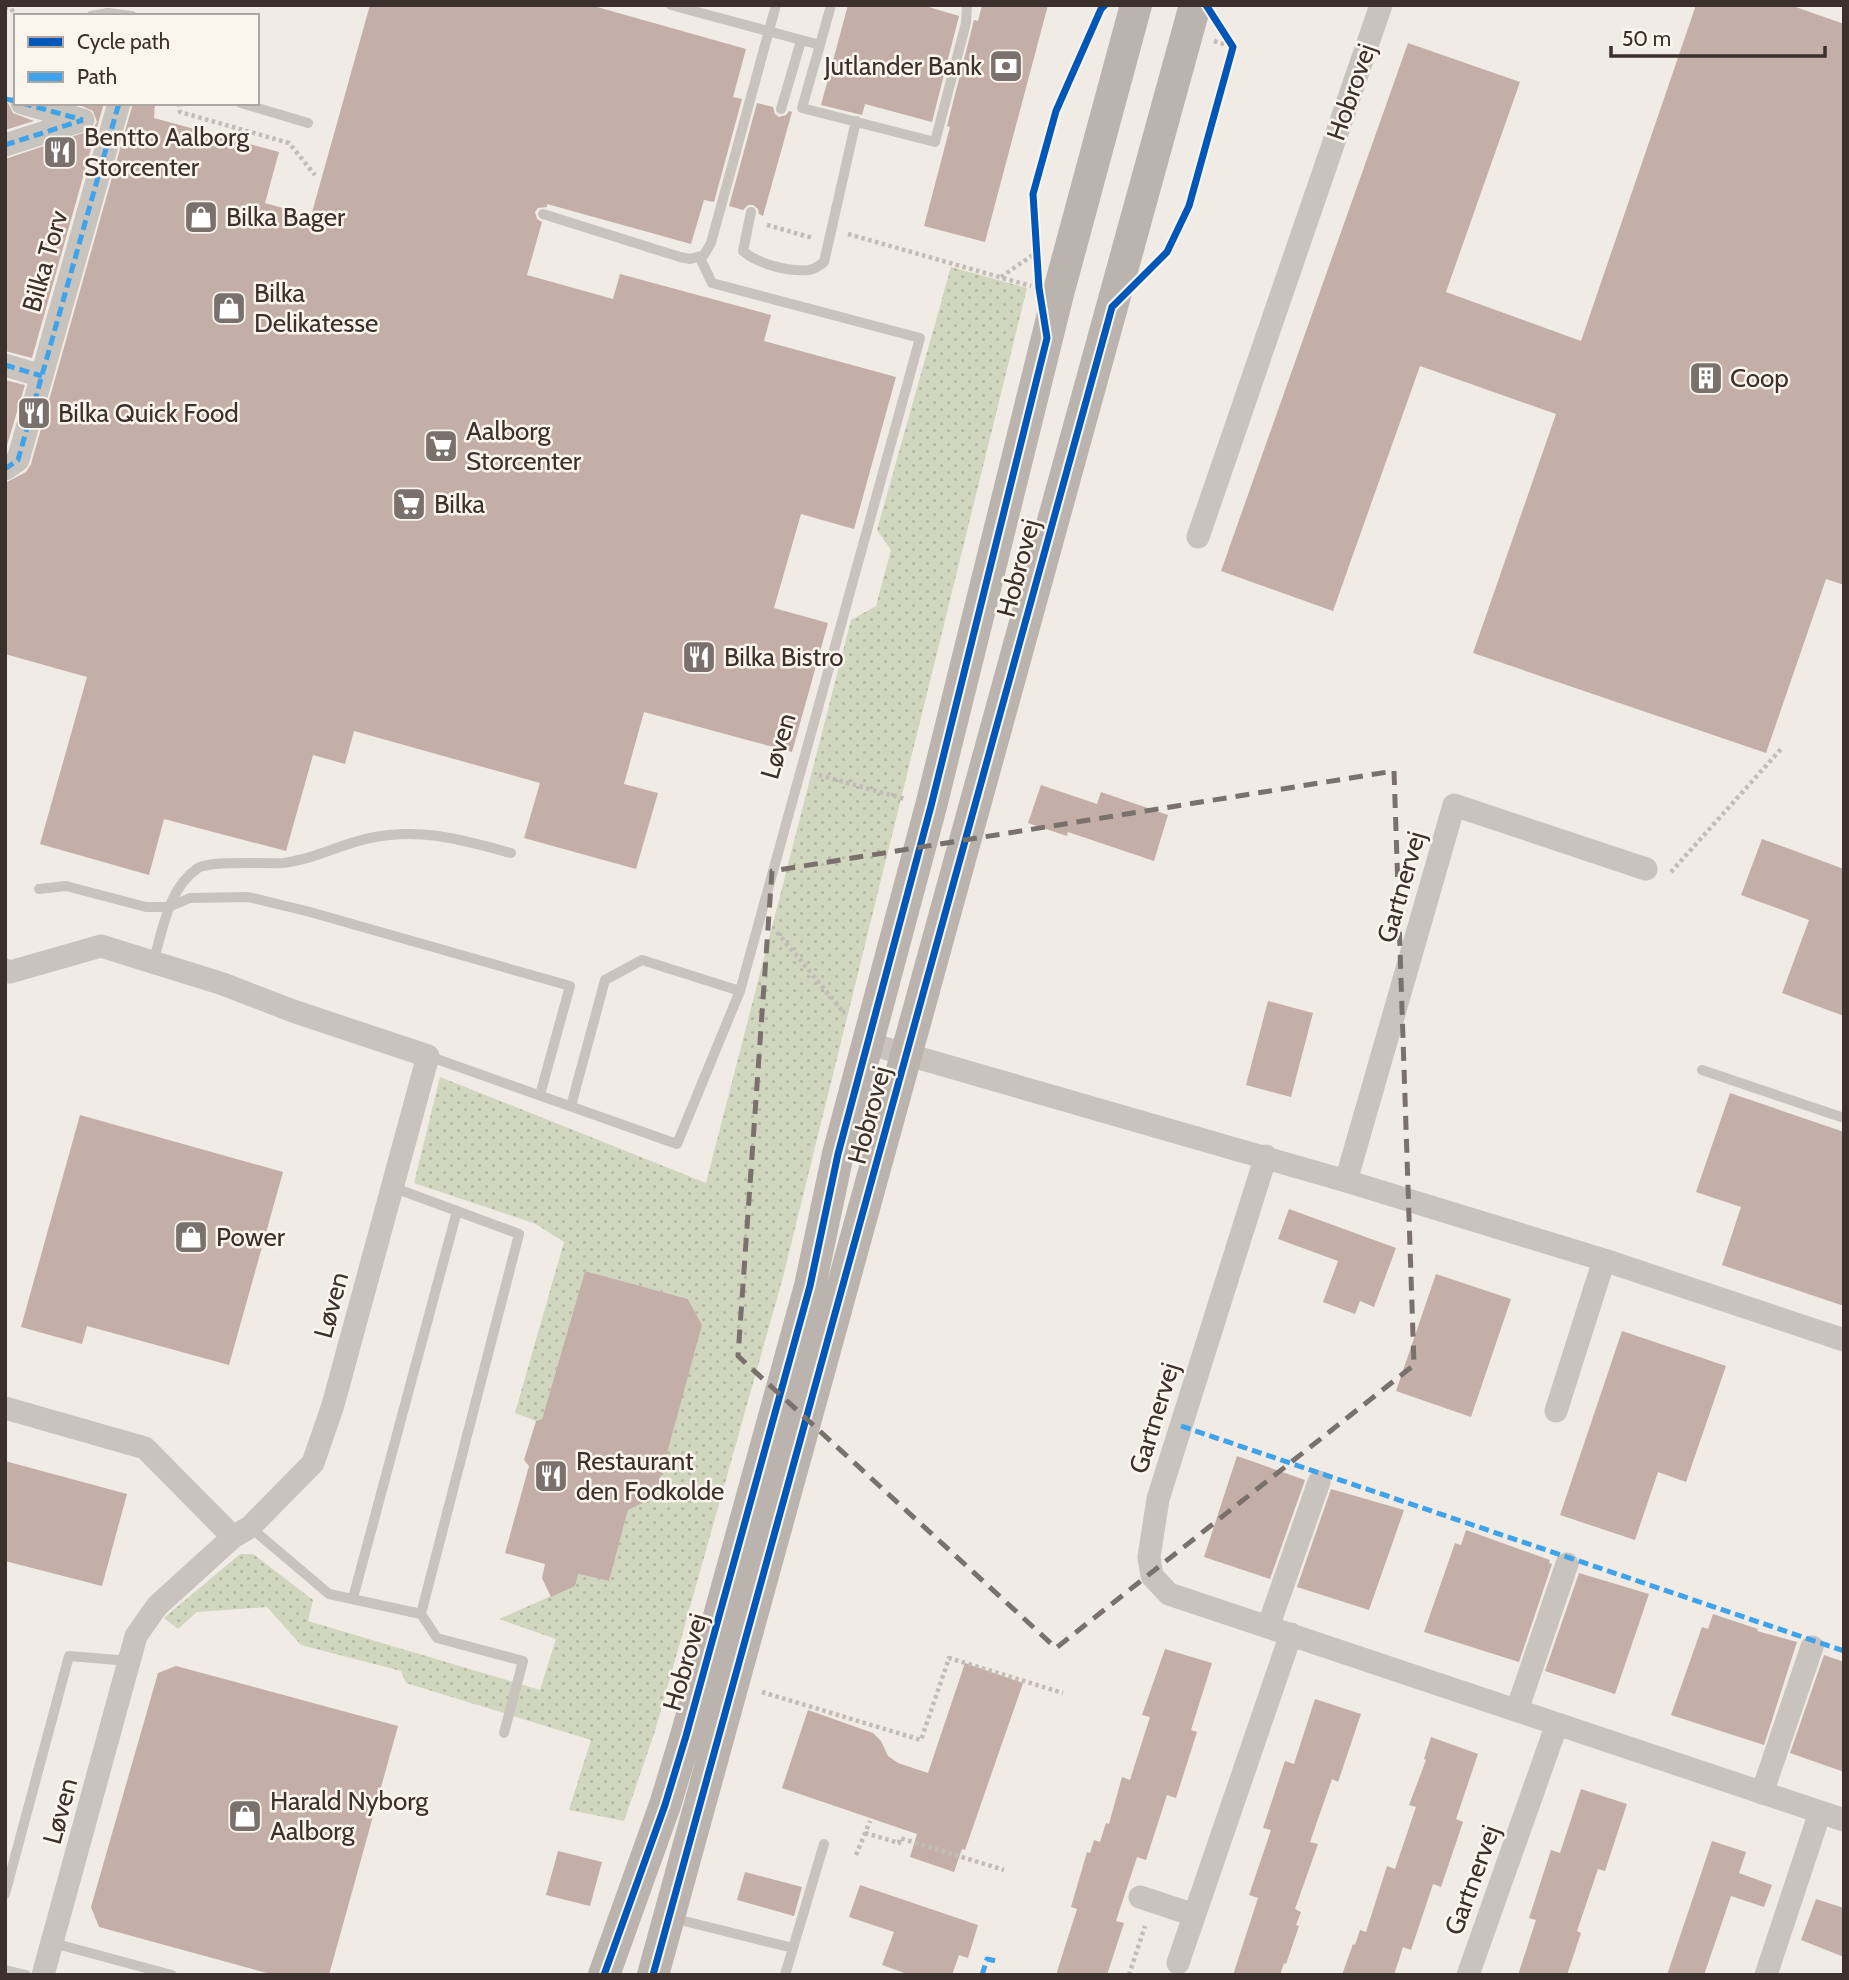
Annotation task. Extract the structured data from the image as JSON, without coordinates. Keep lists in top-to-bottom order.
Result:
{
  "streets": {
    "main road": ["Hobrovej"],
    "street": ["Bilka Torv", "Løven", "Gartnervej"]
  },
  "places": {
    "bank": ["Jutlander Bank"],
    "restaurant": [
      "Bentto Aalborg Storcenter",
      "Bilka Quick Food",
      "Bilka Bistro",
      "Restaurant den Fodkolde"
    ],
    "shop": [
      "Bilka Bager",
      "Bilka Delikatesse",
      "Power",
      "Harald Nyborg Aalborg"
    ],
    "building": ["Coop"],
    "supermarket": ["Aalborg Storcenter", "Bilka"]
  },
  "legend": ["Cycle path", "Path"],
  "scale_bar": "50 m"
}
